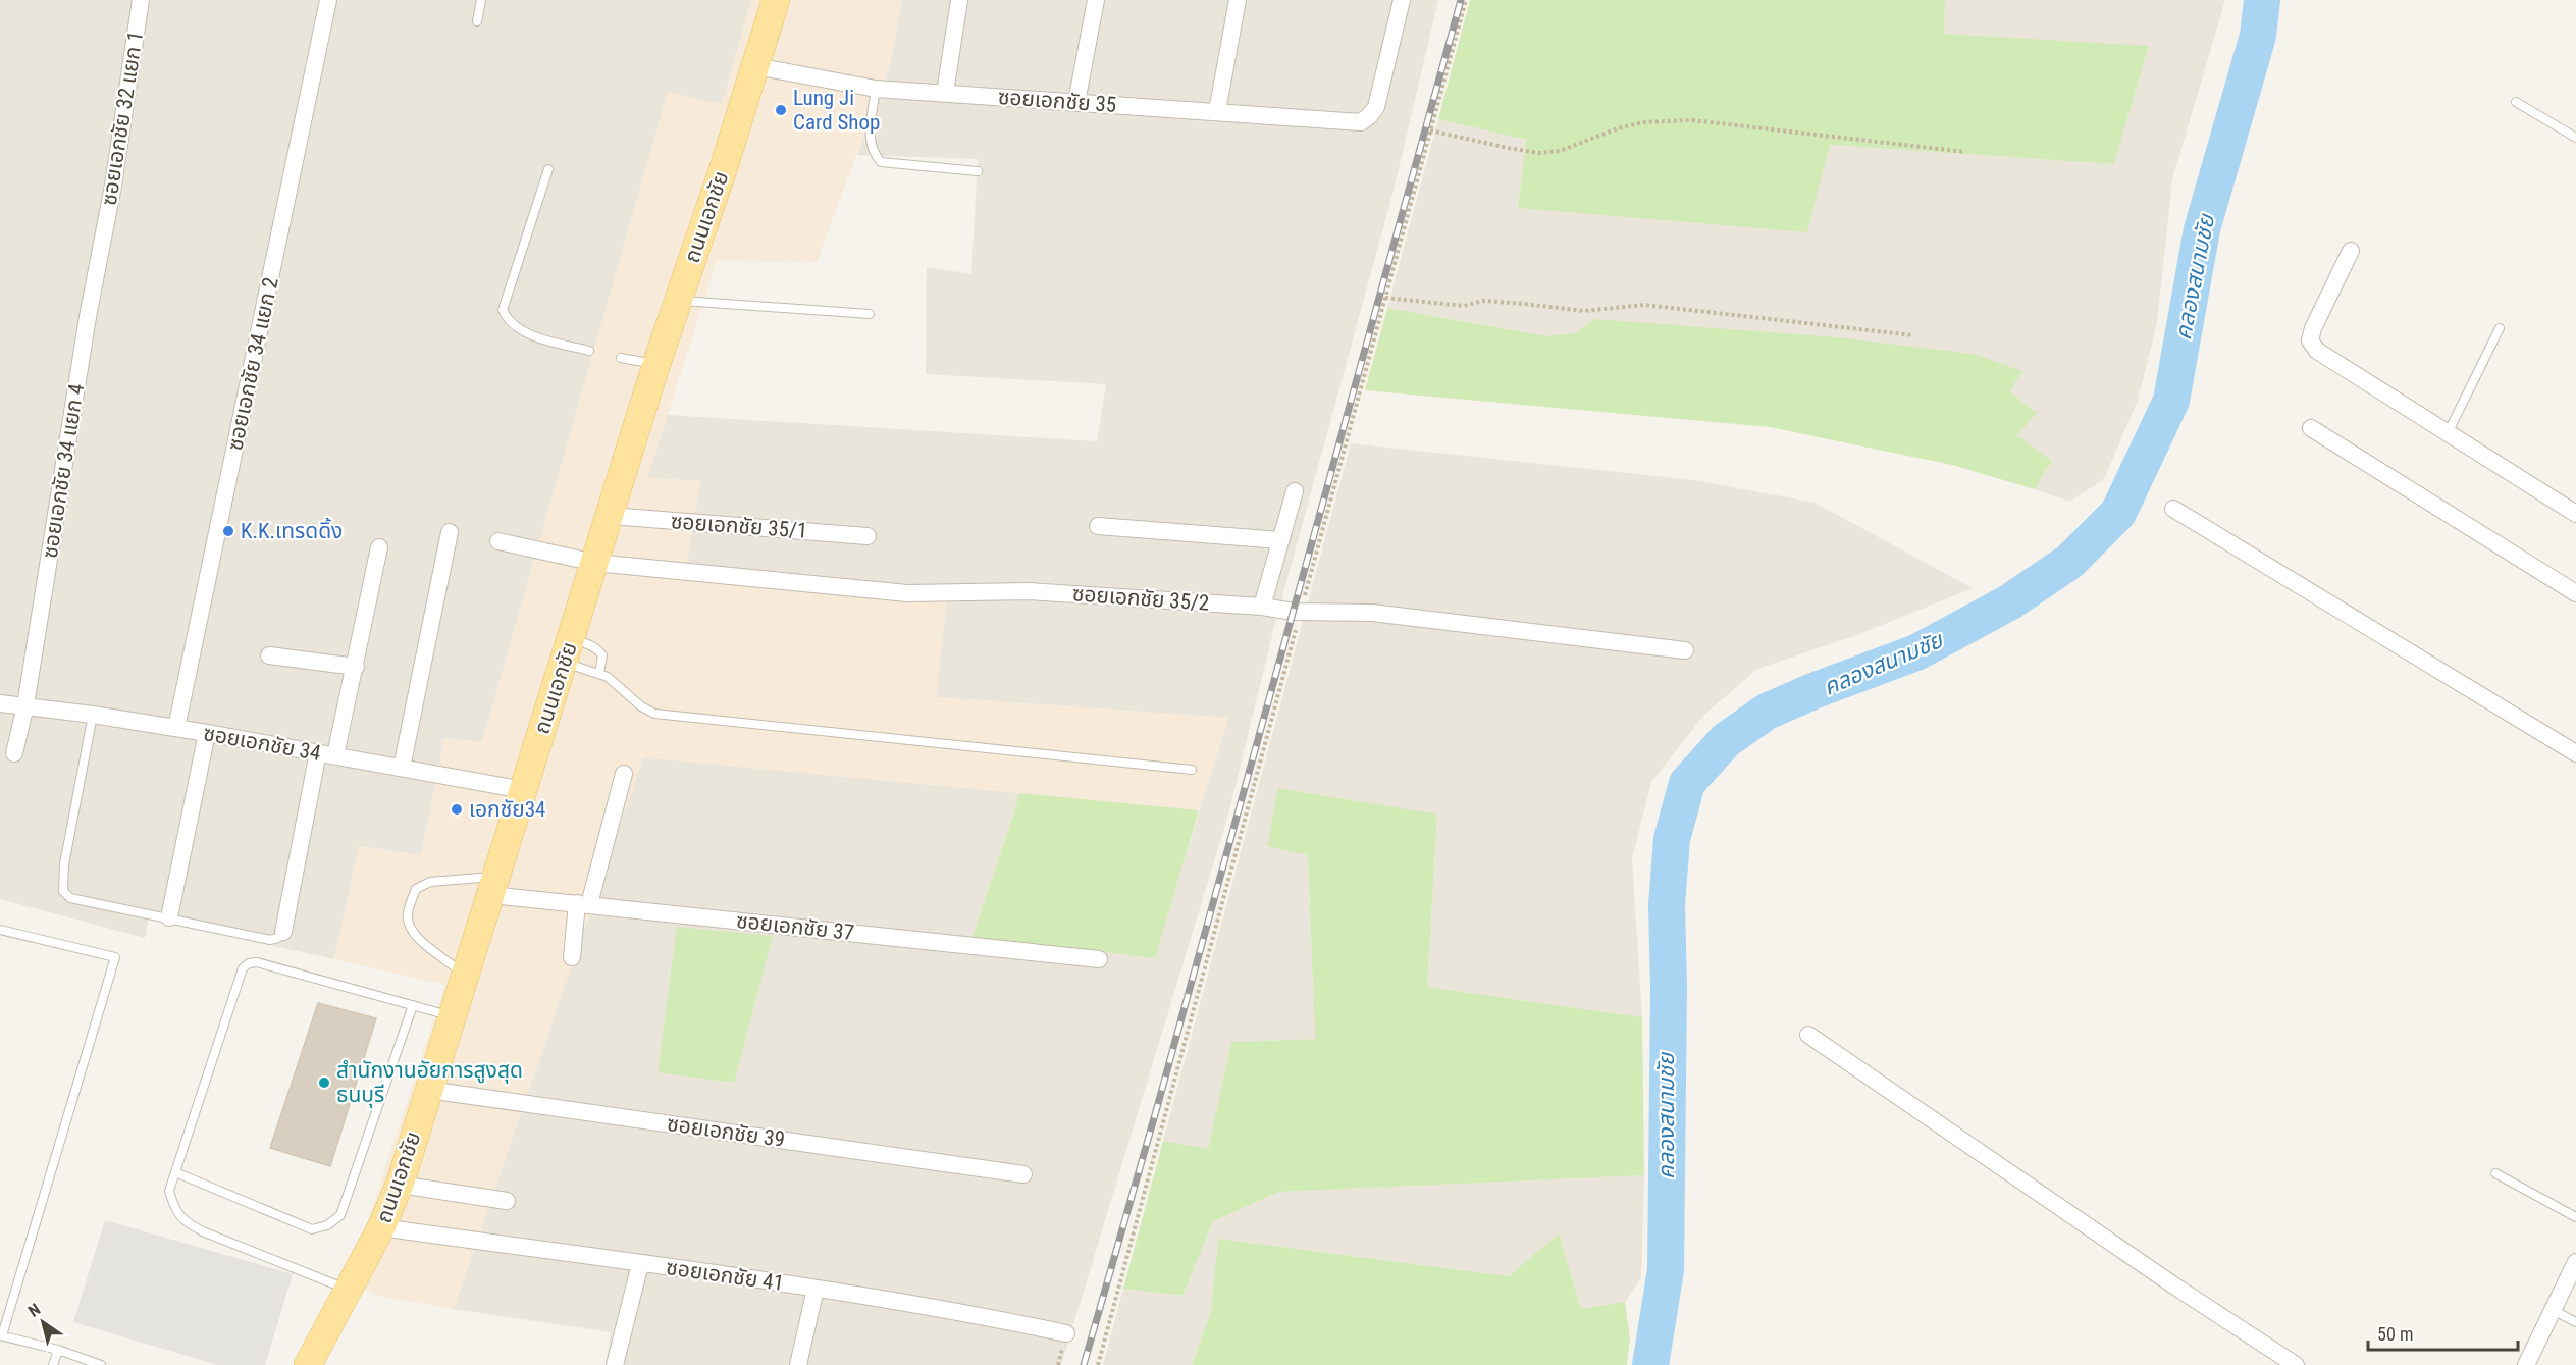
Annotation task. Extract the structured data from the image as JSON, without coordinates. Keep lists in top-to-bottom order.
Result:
{
  "streets": {
    "main road": ["ถนนเอกชัย"],
    "street": [
      "ซอยเอกชัย 35",
      "ซอยเอกชัย 32 แยก 1",
      "ซอยเอกชัย 34 แยก 2",
      "ซอยเอกชัย 34 แยก 4",
      "ซอยเอกชัย 35/1",
      "ซอยเอกชัย 35/2",
      "ซอยเอกชัย 34",
      "ซอยเอกชัย 37",
      "ซอยเอกชัย 39",
      "ซอยเอกชัย 41"
    ]
  },
  "crossings": [
    ["ซอยเอกชัย 35", "ถนนเอกชัย"],
    ["ซอยเอกชัย 32 แยก 1", "ซอยเอกชัย 34 แยก 4"],
    ["ถนนเอกชัย", "ซอยเอกชัย 35/1"],
    ["ถนนเอกชัย", "ซอยเอกชัย 35/2"],
    ["ถนนเอกชัย", "ซอยเอกชัย 34"],
    ["ถนนเอกชัย", "ซอยเอกชัย 37"],
    ["ถนนเอกชัย", "ซอยเอกชัย 39"],
    ["ถนนเอกชัย", "ซอยเอกชัย 41"],
    ["ซอยเอกชัย 34 แยก 2", "ซอยเอกชัย 34"],
    ["ซอยเอกชัย 34 แยก 4", "ซอยเอกชัย 34"]
  ],
  "water": ["คลองสนามชัย"],
  "places": [
    "Lung Ji Card Shop",
    "K.K.เทรดดิ้ง",
    "เอกชัย34",
    "สำนักงานอัยการสูงสุด ธนบุรี"
  ],
  "scale_bar": "50 m",
  "north": "top left"
}
